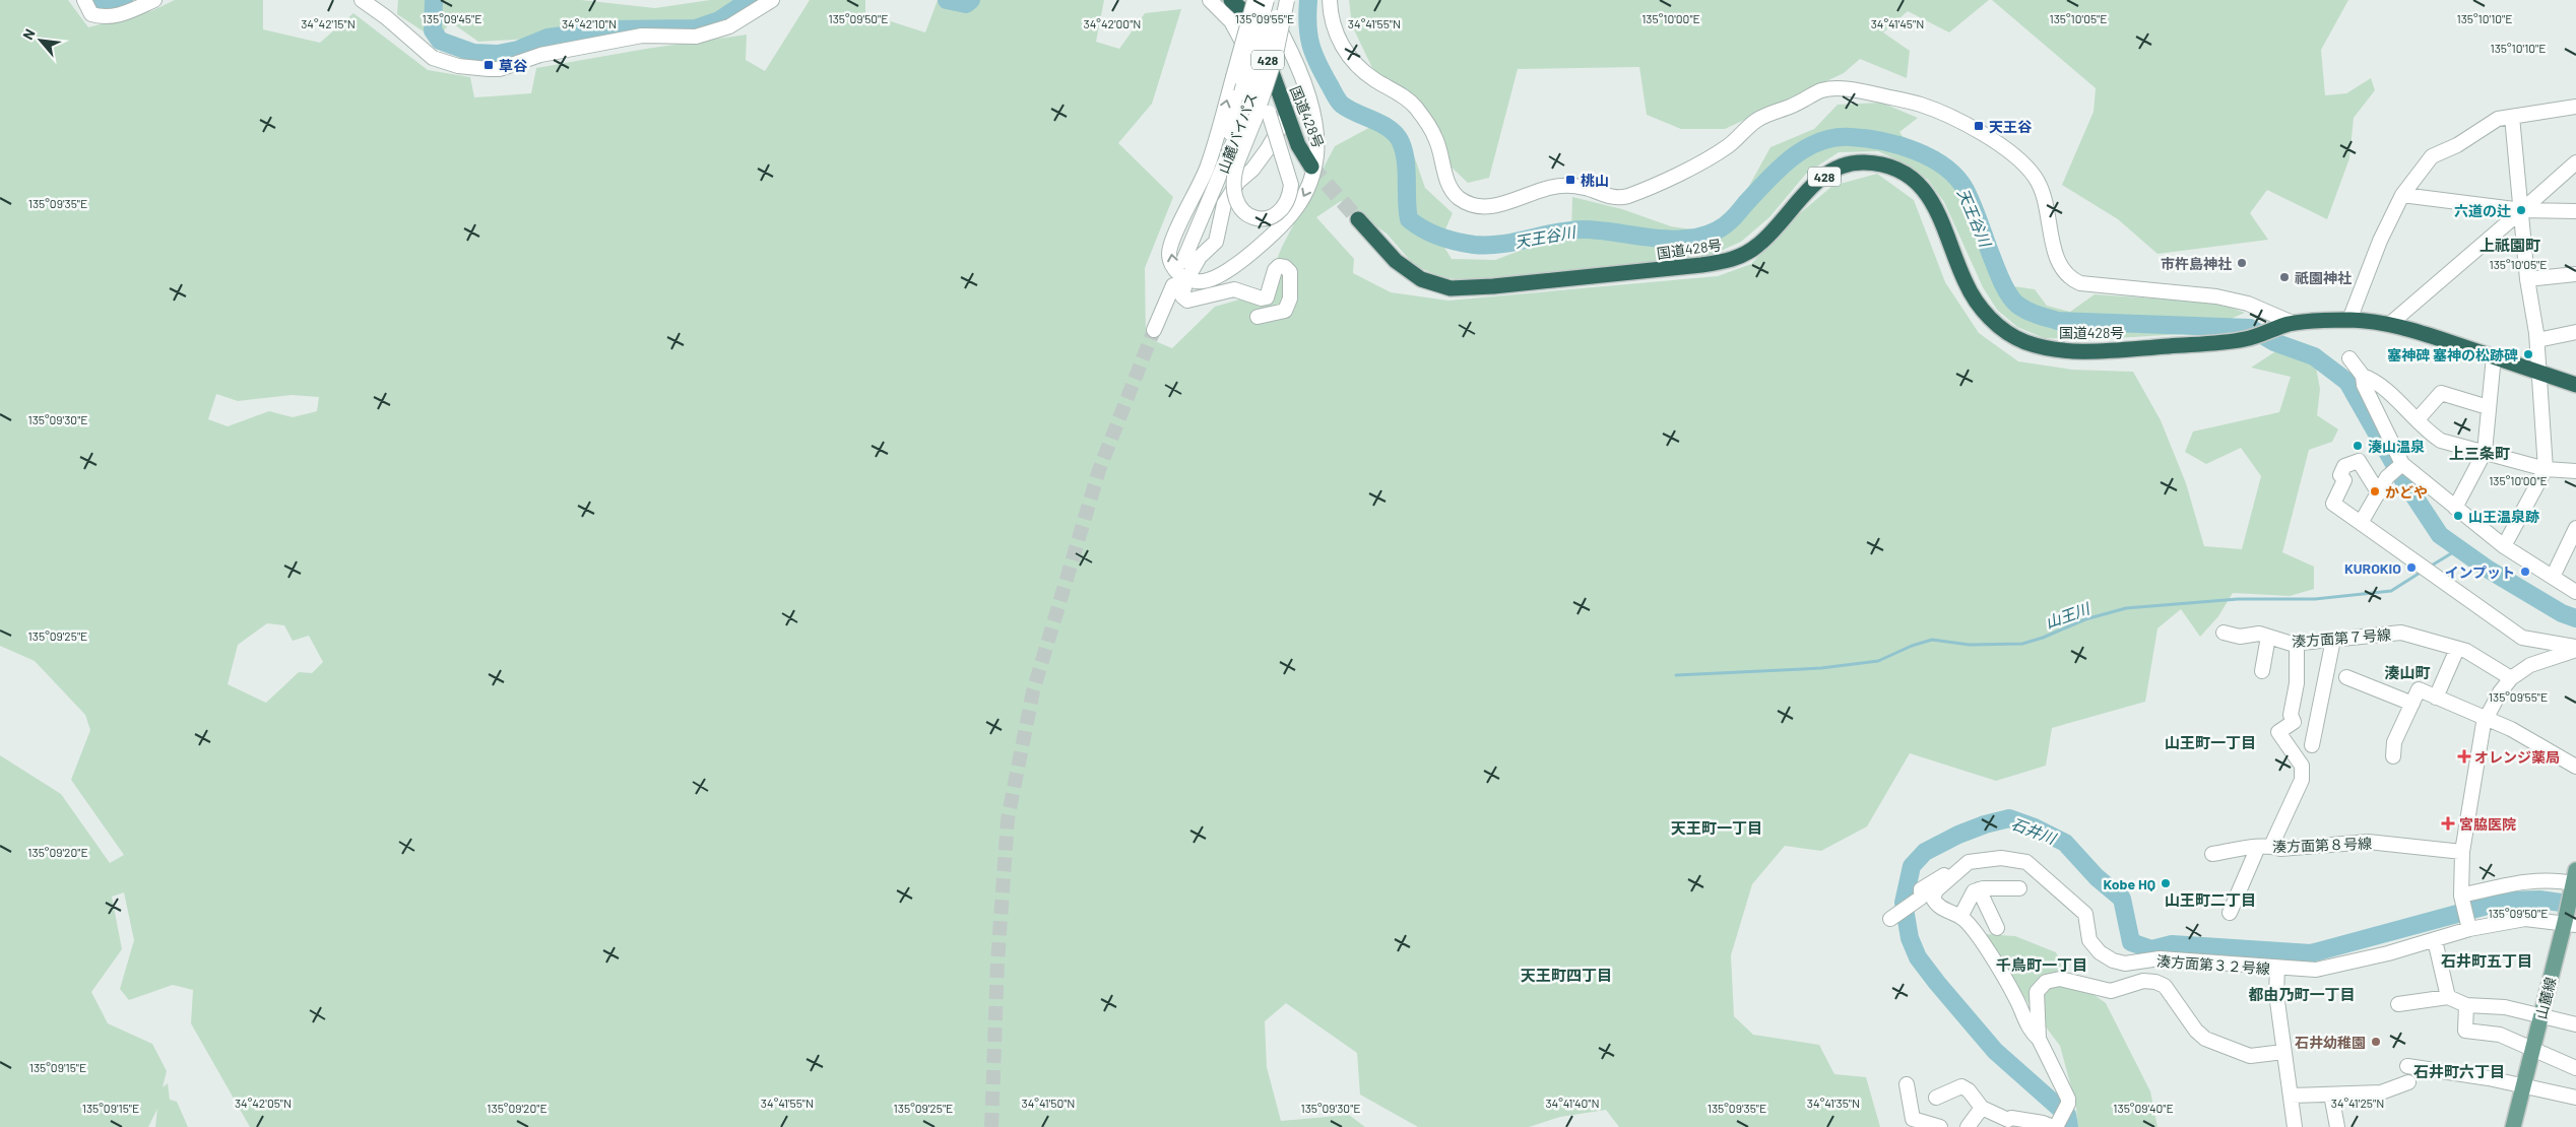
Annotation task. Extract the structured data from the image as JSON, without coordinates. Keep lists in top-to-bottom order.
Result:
{
  "streets": {
    "highway": ["428", "国道428号"],
    "main road": ["山麓線"],
    "street": [
      "山麓バイパス",
      "湊方面第７号線",
      "湊方面第８号線",
      "湊方面第３２号線"
    ]
  },
  "crossings": [
    ["国道428号", "山麓バイパス"],
    ["湊方面第３２号線", "山麓線"]
  ],
  "districts": [
    "上祇園町",
    "上三条町",
    "湊山町",
    "山王町一丁目",
    "天王町一丁目",
    "山王町二丁目",
    "石井町五丁目",
    "千鳥町一丁目",
    "天王町四丁目",
    "都由乃町一丁目",
    "石井町六丁目"
  ],
  "water": ["天王谷川", "山王川", "石井川"],
  "places": {
    "transit": ["草谷", "天王谷", "桃山"],
    "other": [
      "六道の辻",
      "市杵島神社",
      "祇園神社",
      "塞神碑 塞神の松跡碑",
      "湊山温泉",
      "かどや",
      "山王温泉跡",
      "KUROKIO",
      "インプット",
      "Kobe HQ",
      "石井幼稚園"
    ],
    "health": ["オレンジ薬局", "宮脇医院"]
  },
  "north": "top left",
  "coordinates": [
    "135°10'10\"E",
    "135°09'45\"E",
    "135°09'50\"E",
    "135°09'55\"E",
    "135°10'00\"E",
    "135°10'05\"E",
    "34°42'15\"N",
    "34°42'10\"N",
    "34°42'00\"N",
    "34°41'55\"N",
    "34°41'45\"N",
    "135°09'35\"E",
    "135°09'30\"E",
    "135°09'25\"E",
    "135°09'20\"E",
    "135°09'15\"E",
    "34°42'05\"N",
    "34°41'50\"N",
    "34°41'40\"N",
    "34°41'35\"N",
    "34°41'25\"N",
    "135°09'40\"E"
  ]
}
